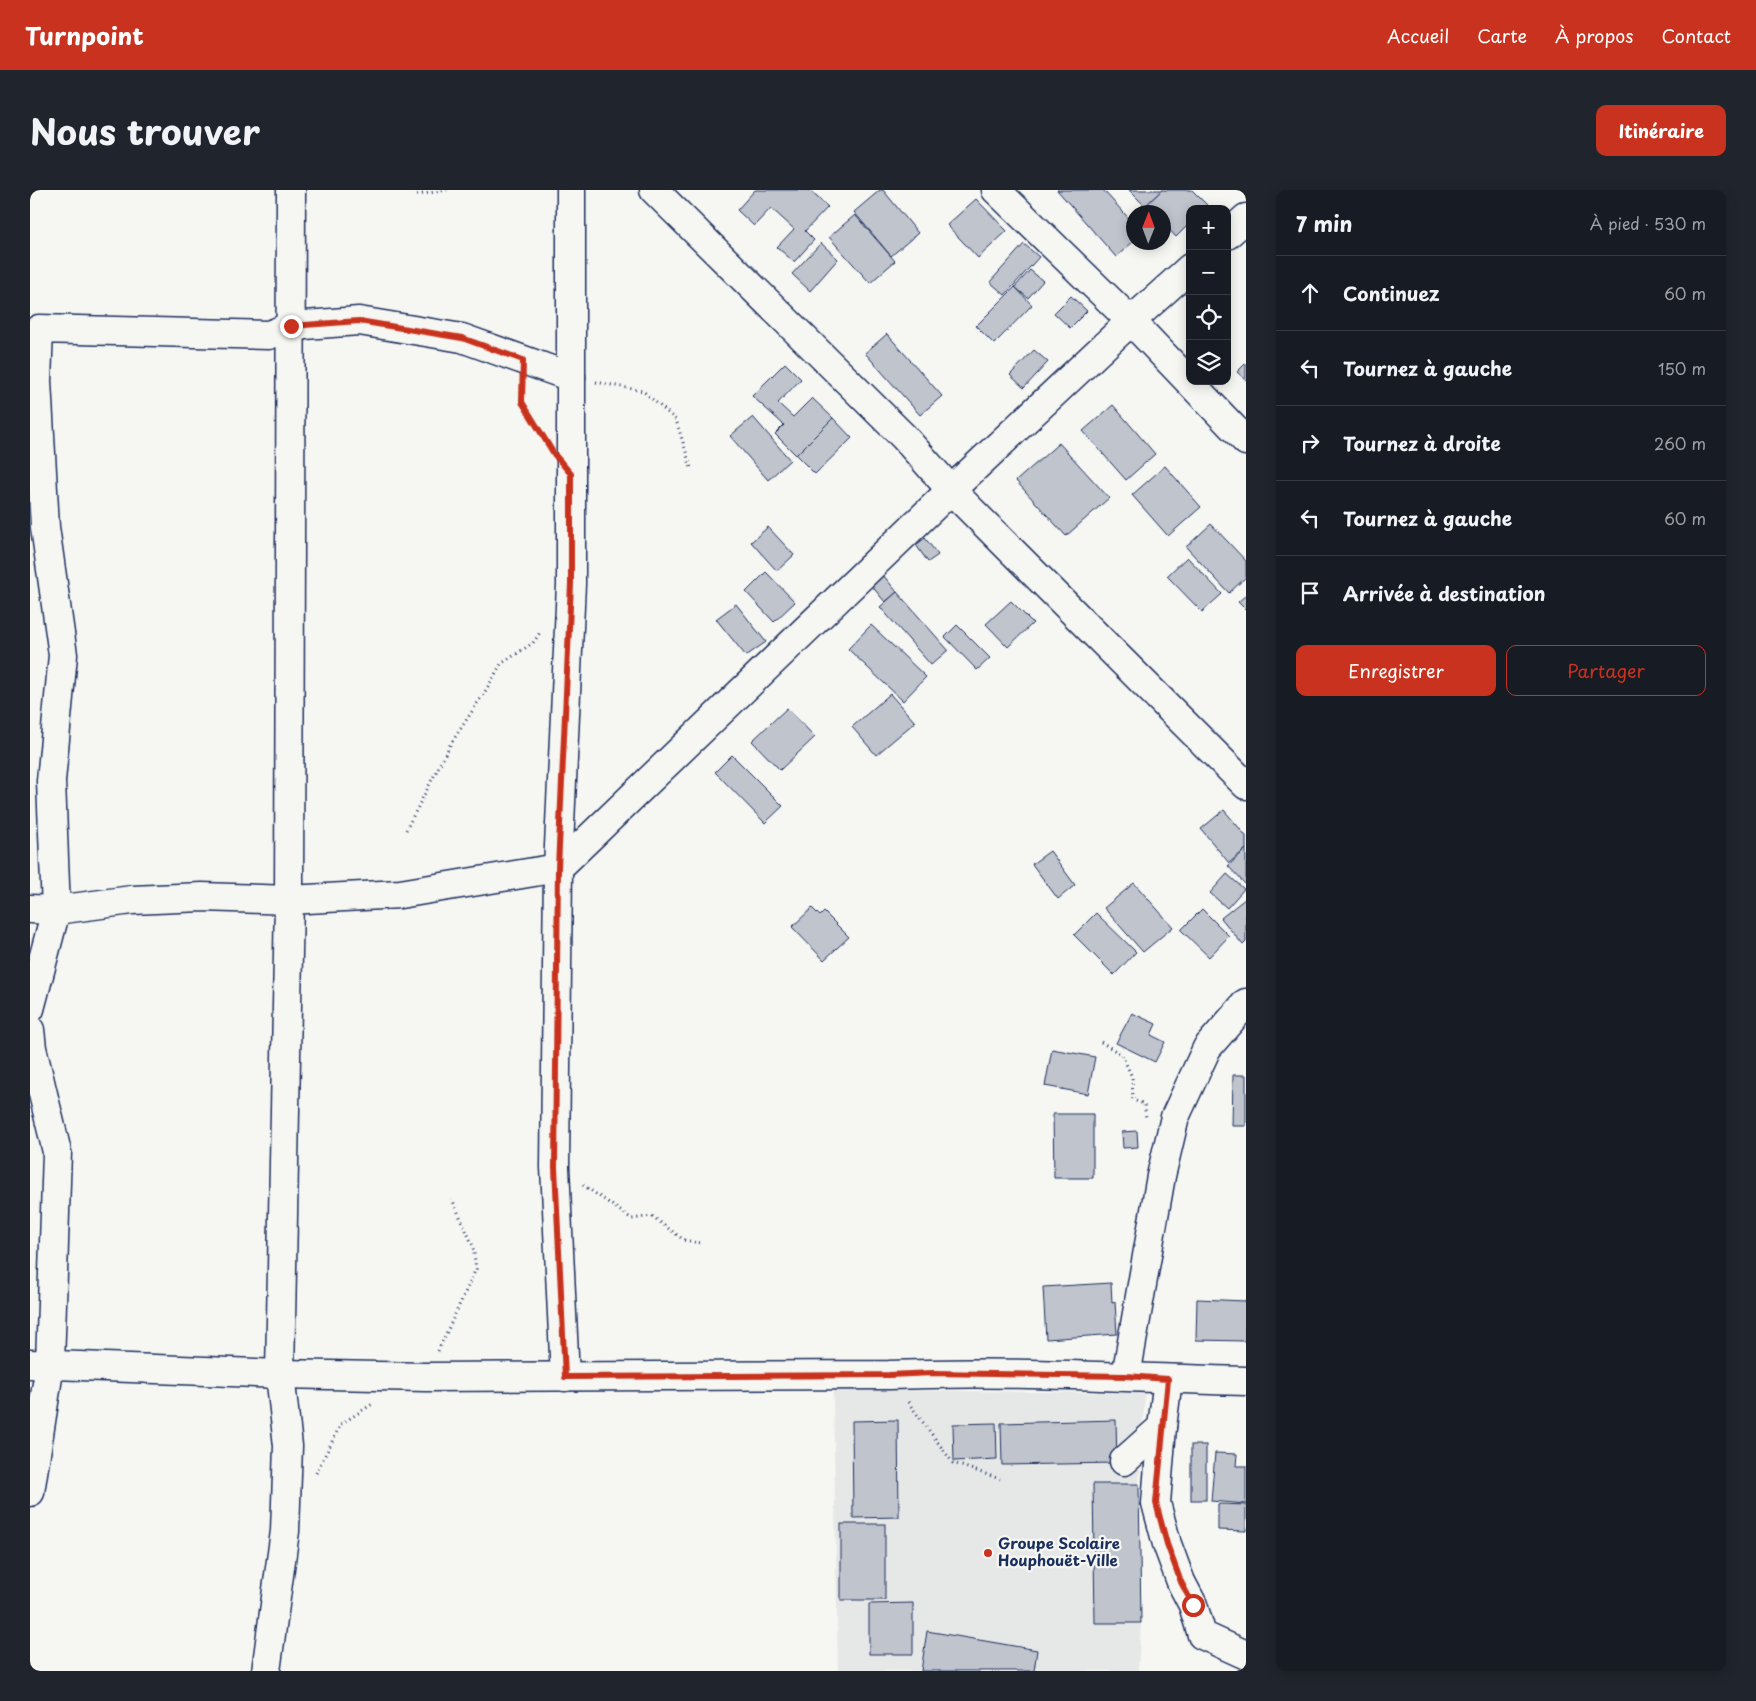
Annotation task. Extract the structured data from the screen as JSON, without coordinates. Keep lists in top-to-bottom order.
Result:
{
  "places": ["Groupe Scolaire Houphouët-Ville"],
  "north": "top",
  "page": {
    "header": "Turnpoint",
    "nav": [
      "Accueil",
      "Carte",
      "À propos",
      "Contact"
    ],
    "title": "Nous trouver",
    "buttons": [
      "Itinéraire",
      ["Enregistrer", "Partager"]
    ],
    "heading": ["7 min", "À pied · 530 m"],
    "map_buttons": ["+", "−"],
    "list": [
      ["Continuez", "60 m"],
      ["Tournez à gauche", "150 m"],
      ["Tournez à droite", "260 m"],
      ["Tournez à gauche", "60 m"],
      "Arrivée à destination"
    ]
  }
}
